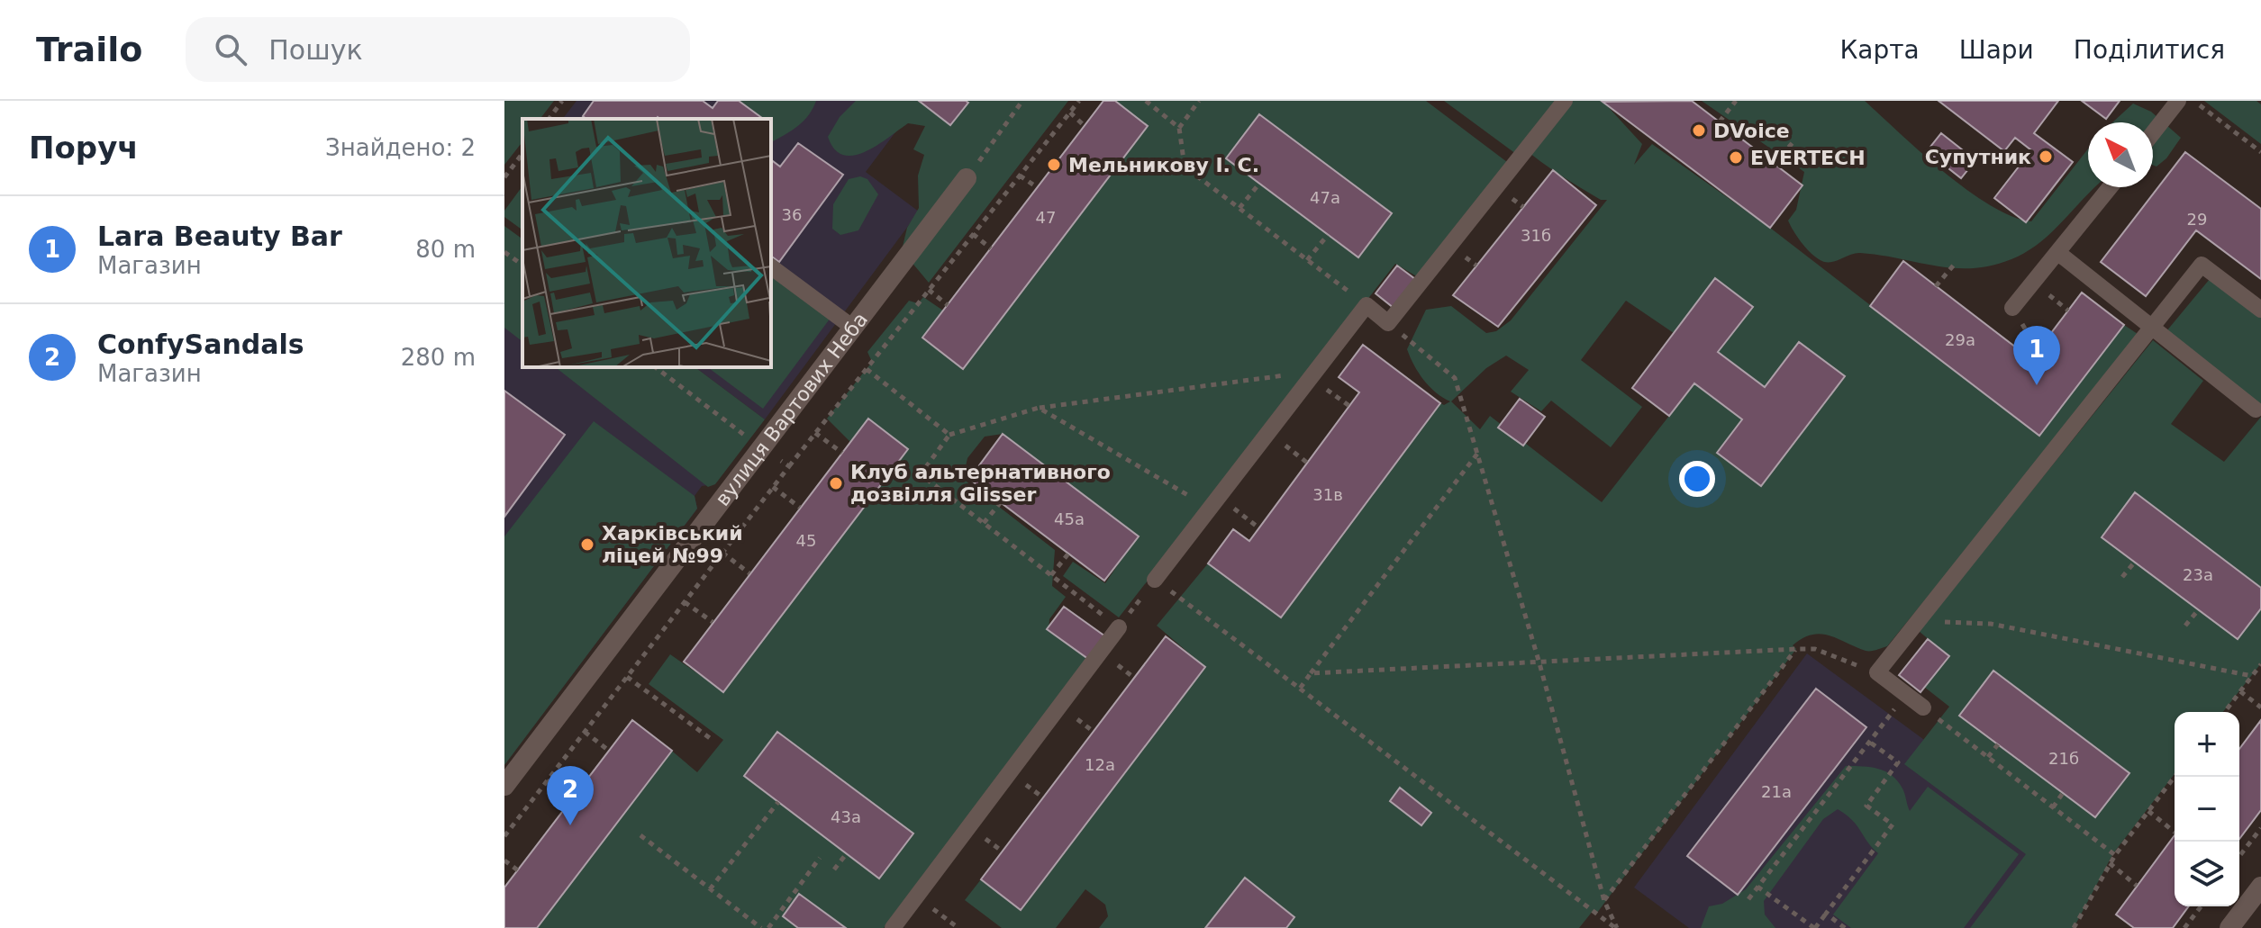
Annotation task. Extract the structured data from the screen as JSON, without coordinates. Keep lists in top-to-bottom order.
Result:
{
  "streets": {
    "street": ["вулиця Вартових Неба"]
  },
  "places": [
    "DVoice",
    "Супутник",
    "EVERTECH",
    "Мельникову І. С.",
    "Клуб альтернативного дозвілля Glisser",
    "Харківський ліцей №99"
  ],
  "house_numbers": [
    "47а",
    "36",
    "47",
    "29",
    "31б",
    "29а",
    "31в",
    "45а",
    "45",
    "23а",
    "21б",
    "12а",
    "21а",
    "43а"
  ],
  "north": "top left",
  "page": {
    "header": "Trailo",
    "search": "Пошук",
    "nav": ["Карта", "Шари", "Поділитися"],
    "heading": ["Поруч", "Знайдено: 2"],
    "list": [
      {
        "mark": "1",
        "name": "Lara Beauty Bar",
        "note": "Магазин",
        "value": "80 m"
      },
      {
        "mark": "2",
        "name": "ConfySandals",
        "note": "Магазин",
        "value": "280 m"
      }
    ],
    "pins": ["1", "2"],
    "map_buttons": ["+", "−"]
  }
}
